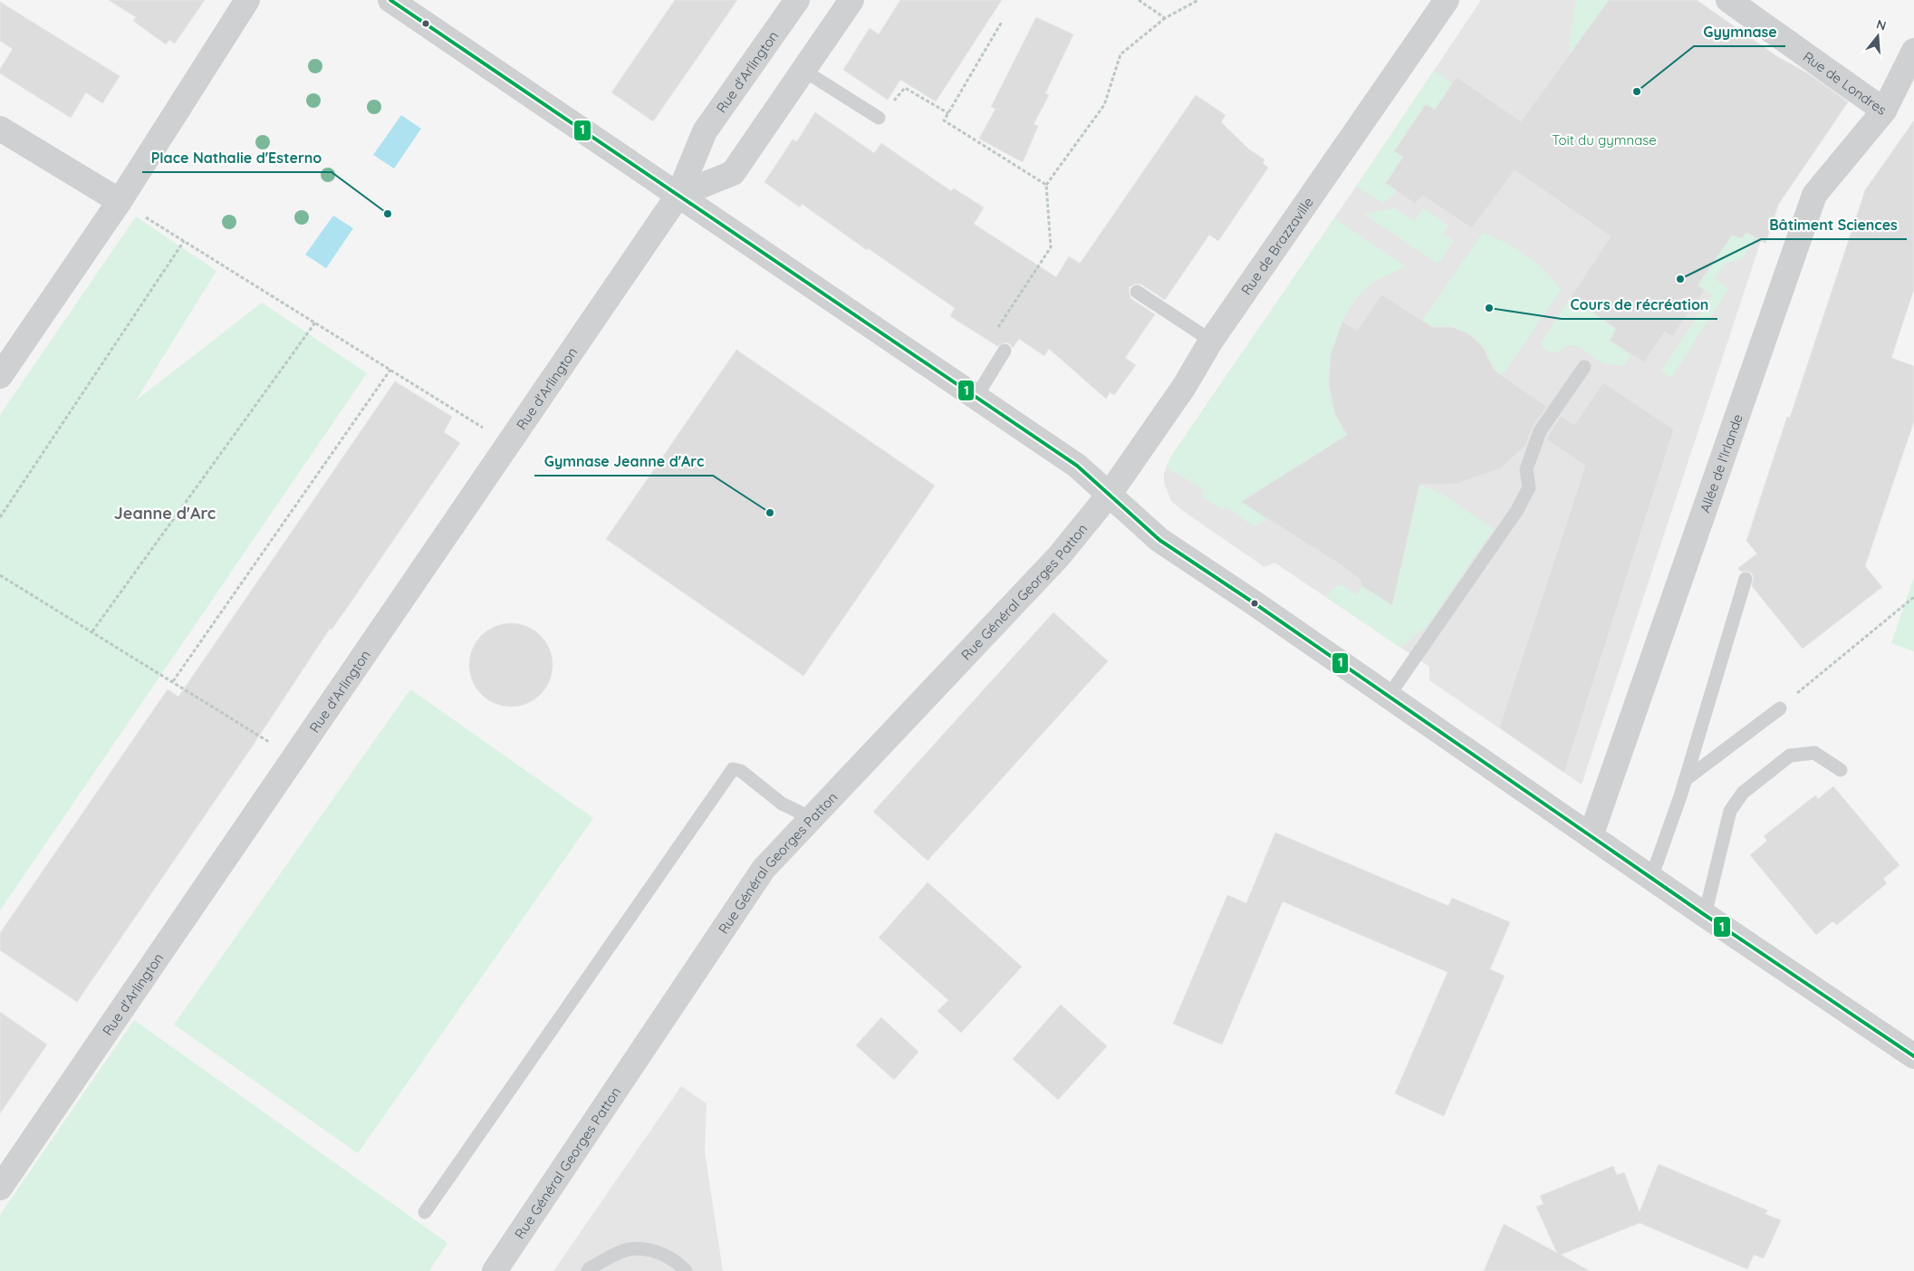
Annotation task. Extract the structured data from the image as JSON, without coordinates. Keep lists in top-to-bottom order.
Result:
{
  "streets": {
    "street": [
      "Rue d'Arlington",
      "Rue de Londres",
      "Rue de Brazzaville",
      "Allée de l'Irlande",
      "Rue Général Georges Patton"
    ]
  },
  "crossings": [
    ["Rue de Londres", "Allée de l'Irlande"],
    ["Rue de Brazzaville", "Rue Général Georges Patton"]
  ],
  "districts": ["Jeanne d'Arc"],
  "parks": ["Toit du gymnase"],
  "places": [
    "Gyymnase",
    "Place Nathalie d'Esterno",
    "Bâtiment Sciences",
    "Cours de récréation",
    "Gymnase Jeanne d'Arc"
  ],
  "lines": ["transit line 1"],
  "north": "top"
}
